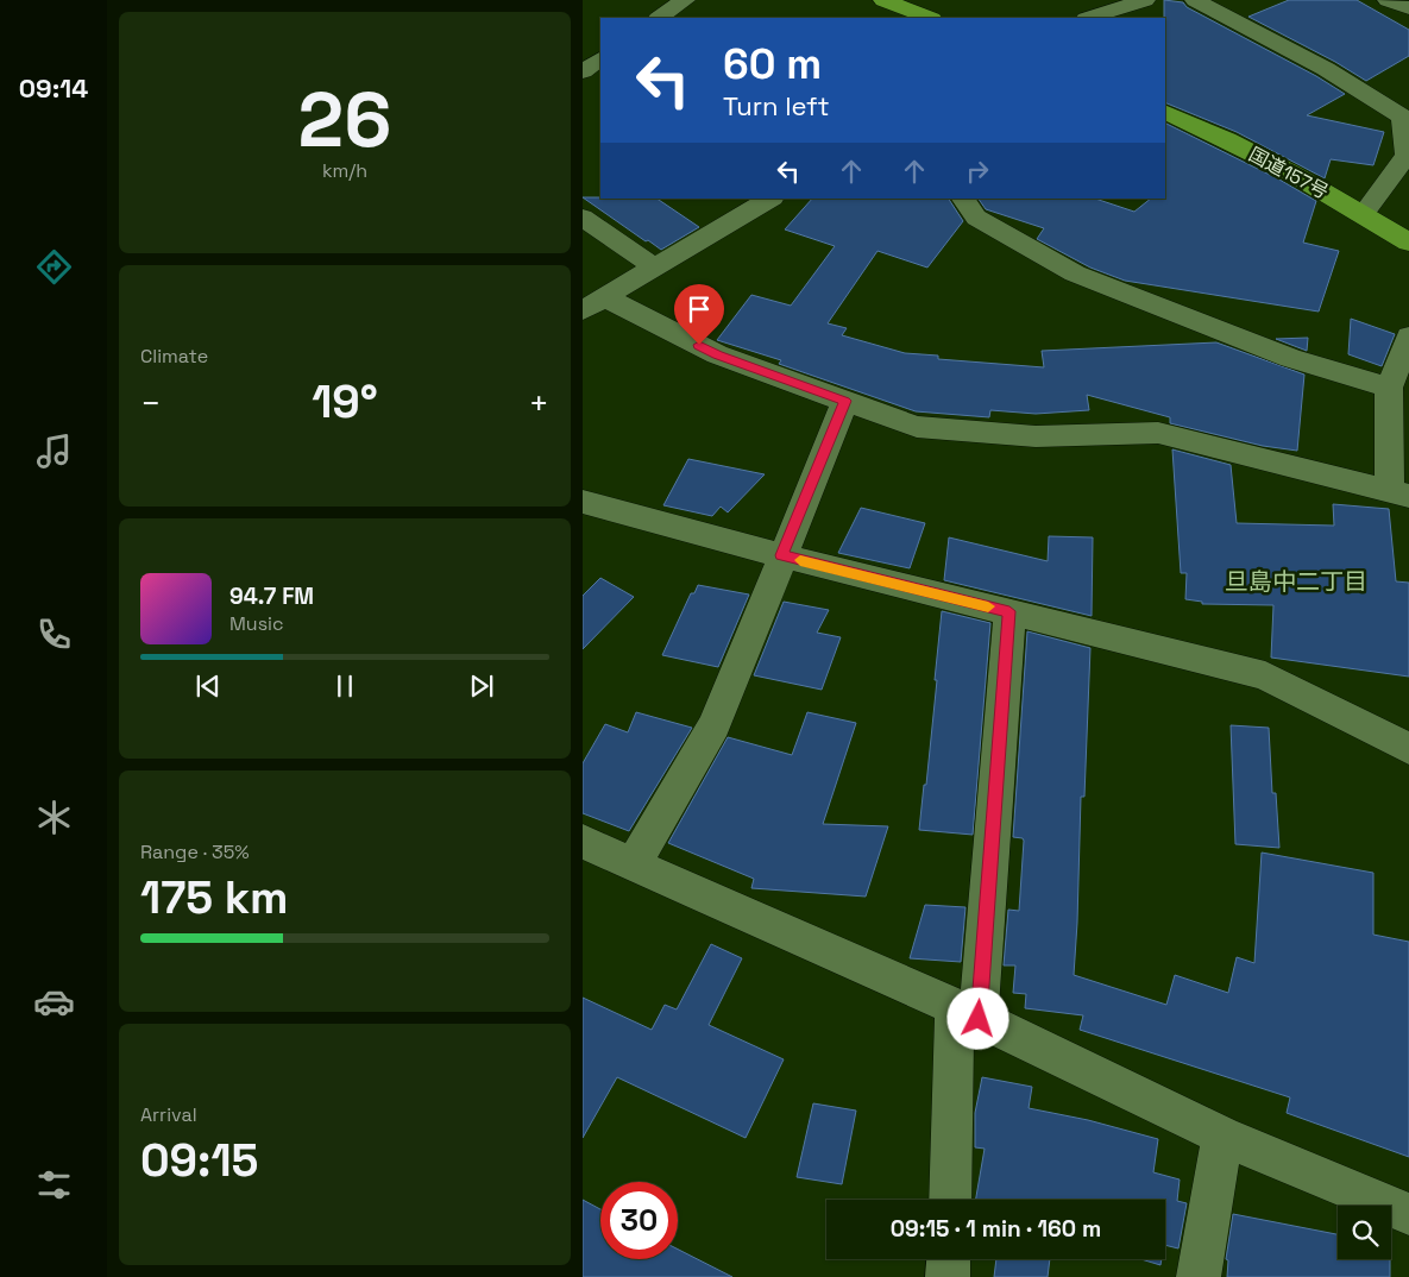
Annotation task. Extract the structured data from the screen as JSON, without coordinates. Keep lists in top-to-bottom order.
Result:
{
  "streets": {
    "highway": ["国道157号"]
  },
  "districts": ["旦島中二丁目"],
  "page": {
    "tabs": "09:14",
    "tile": [
      ["26", "km/h"],
      "Climate",
      ["Range · 35%", "175 km"],
      ["Arrival", "09:15"]
    ],
    "turn": ["60 m", "Turn left"],
    "heat": ["−", "19°", "+"],
    "song": ["94.7 FM", "Music"],
    "limit": "30",
    "trip": "09:15 · 1 min · 160 m"
  }
}
